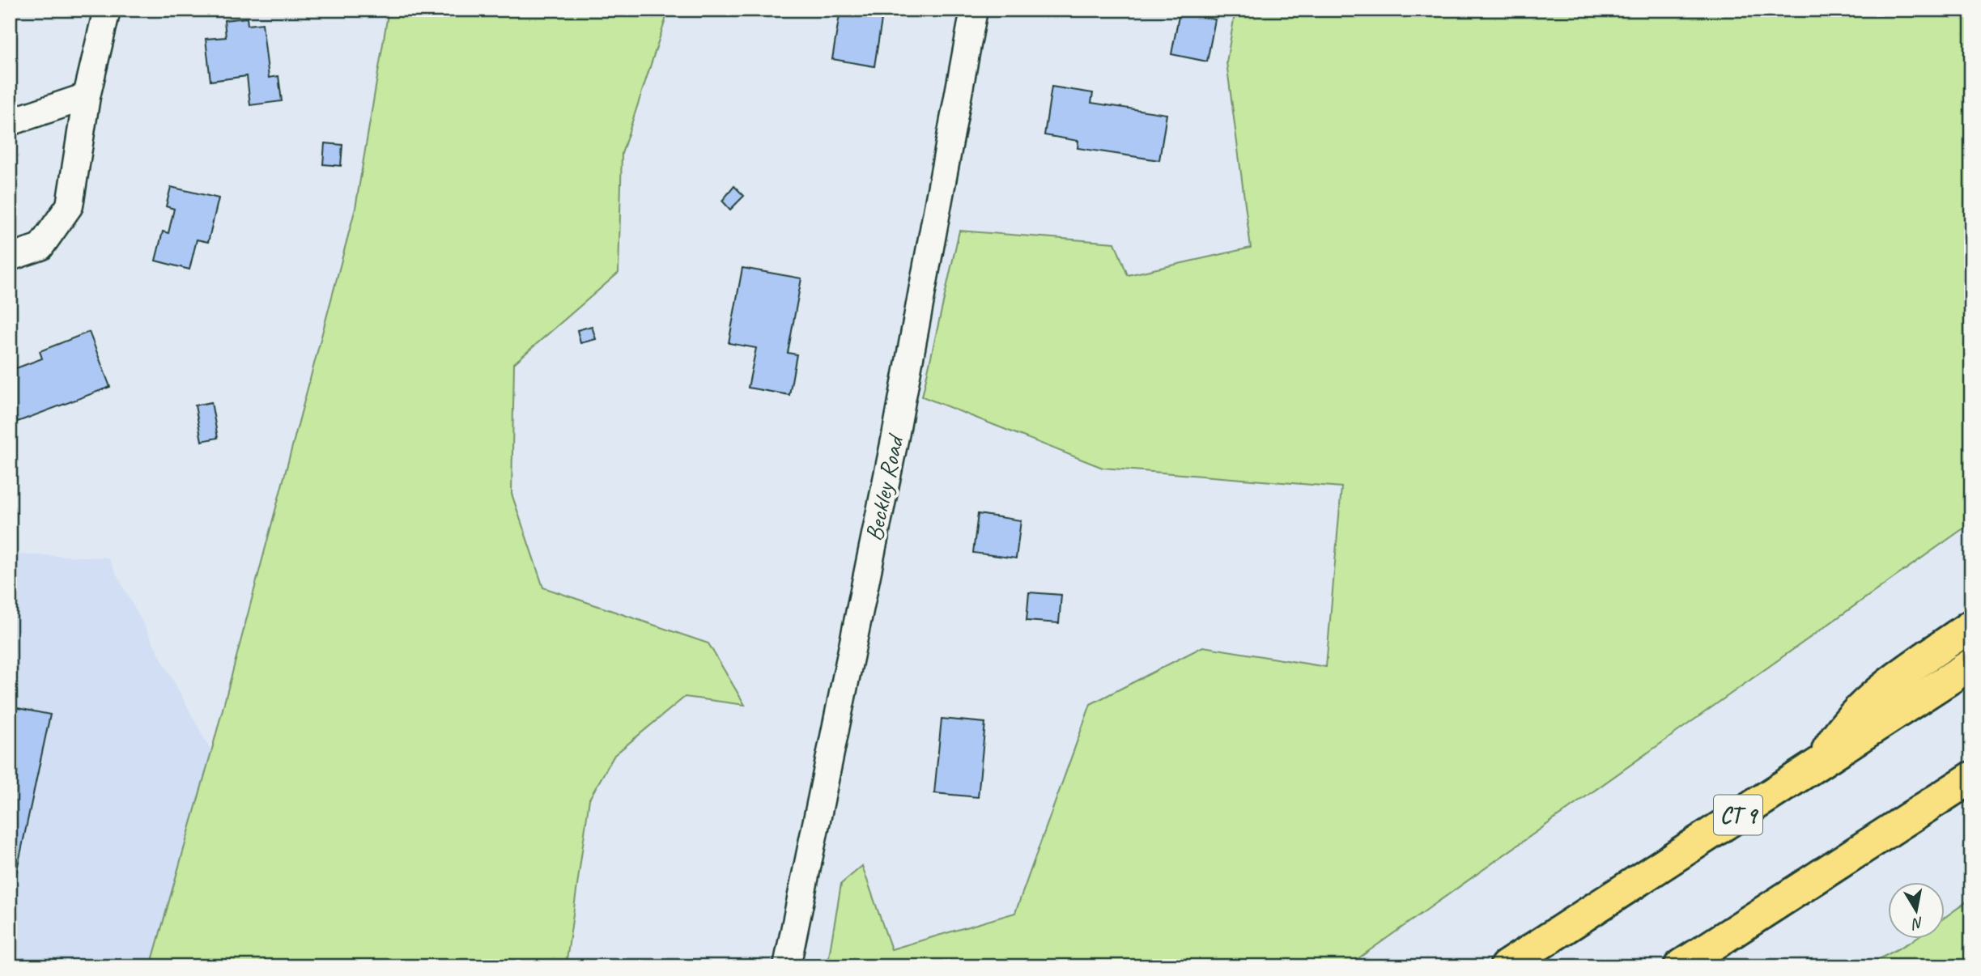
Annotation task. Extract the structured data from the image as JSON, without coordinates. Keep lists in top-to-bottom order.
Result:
{
  "streets": {
    "highway": ["CT 9"],
    "street": ["Beckley Road"]
  },
  "north": "bottom"
}
